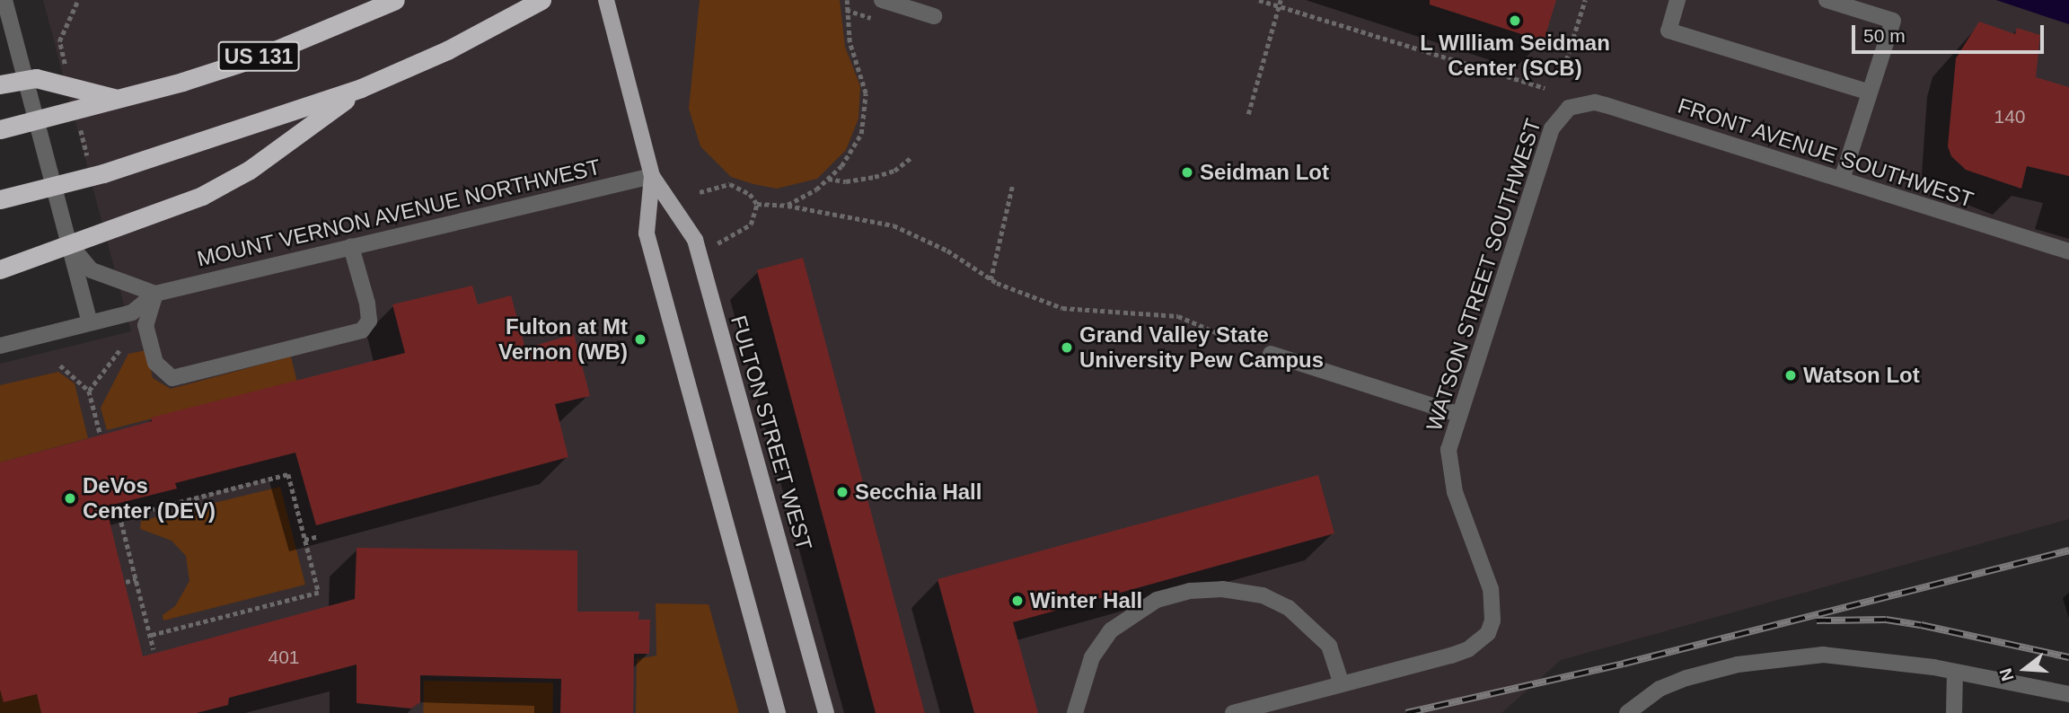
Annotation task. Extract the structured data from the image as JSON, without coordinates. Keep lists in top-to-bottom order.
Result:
{
  "streets": {
    "highway": ["US 131"],
    "main road": ["FULTON STREET WEST"],
    "street": ["FRONT AVENUE SOUTHWEST", "MOUNT VERNON AVENUE NORTHWEST", "WATSON STREET SOUTHWEST"]
  },
  "crossings": [
    ["FRONT AVENUE SOUTHWEST", "WATSON STREET SOUTHWEST"],
    ["MOUNT VERNON AVENUE NORTHWEST", "FULTON STREET WEST"]
  ],
  "places": [
    "L WIlliam Seidman Center (SCB)",
    "Seidman Lot",
    "Fulton at Mt Vernon (WB)",
    "Grand Valley State University Pew Campus",
    "Watson Lot",
    "Secchia Hall",
    "DeVos Center (DEV)",
    "Winter Hall"
  ],
  "house_numbers": ["140", "401"],
  "scale_bar": "50 m",
  "north": "left"
}
